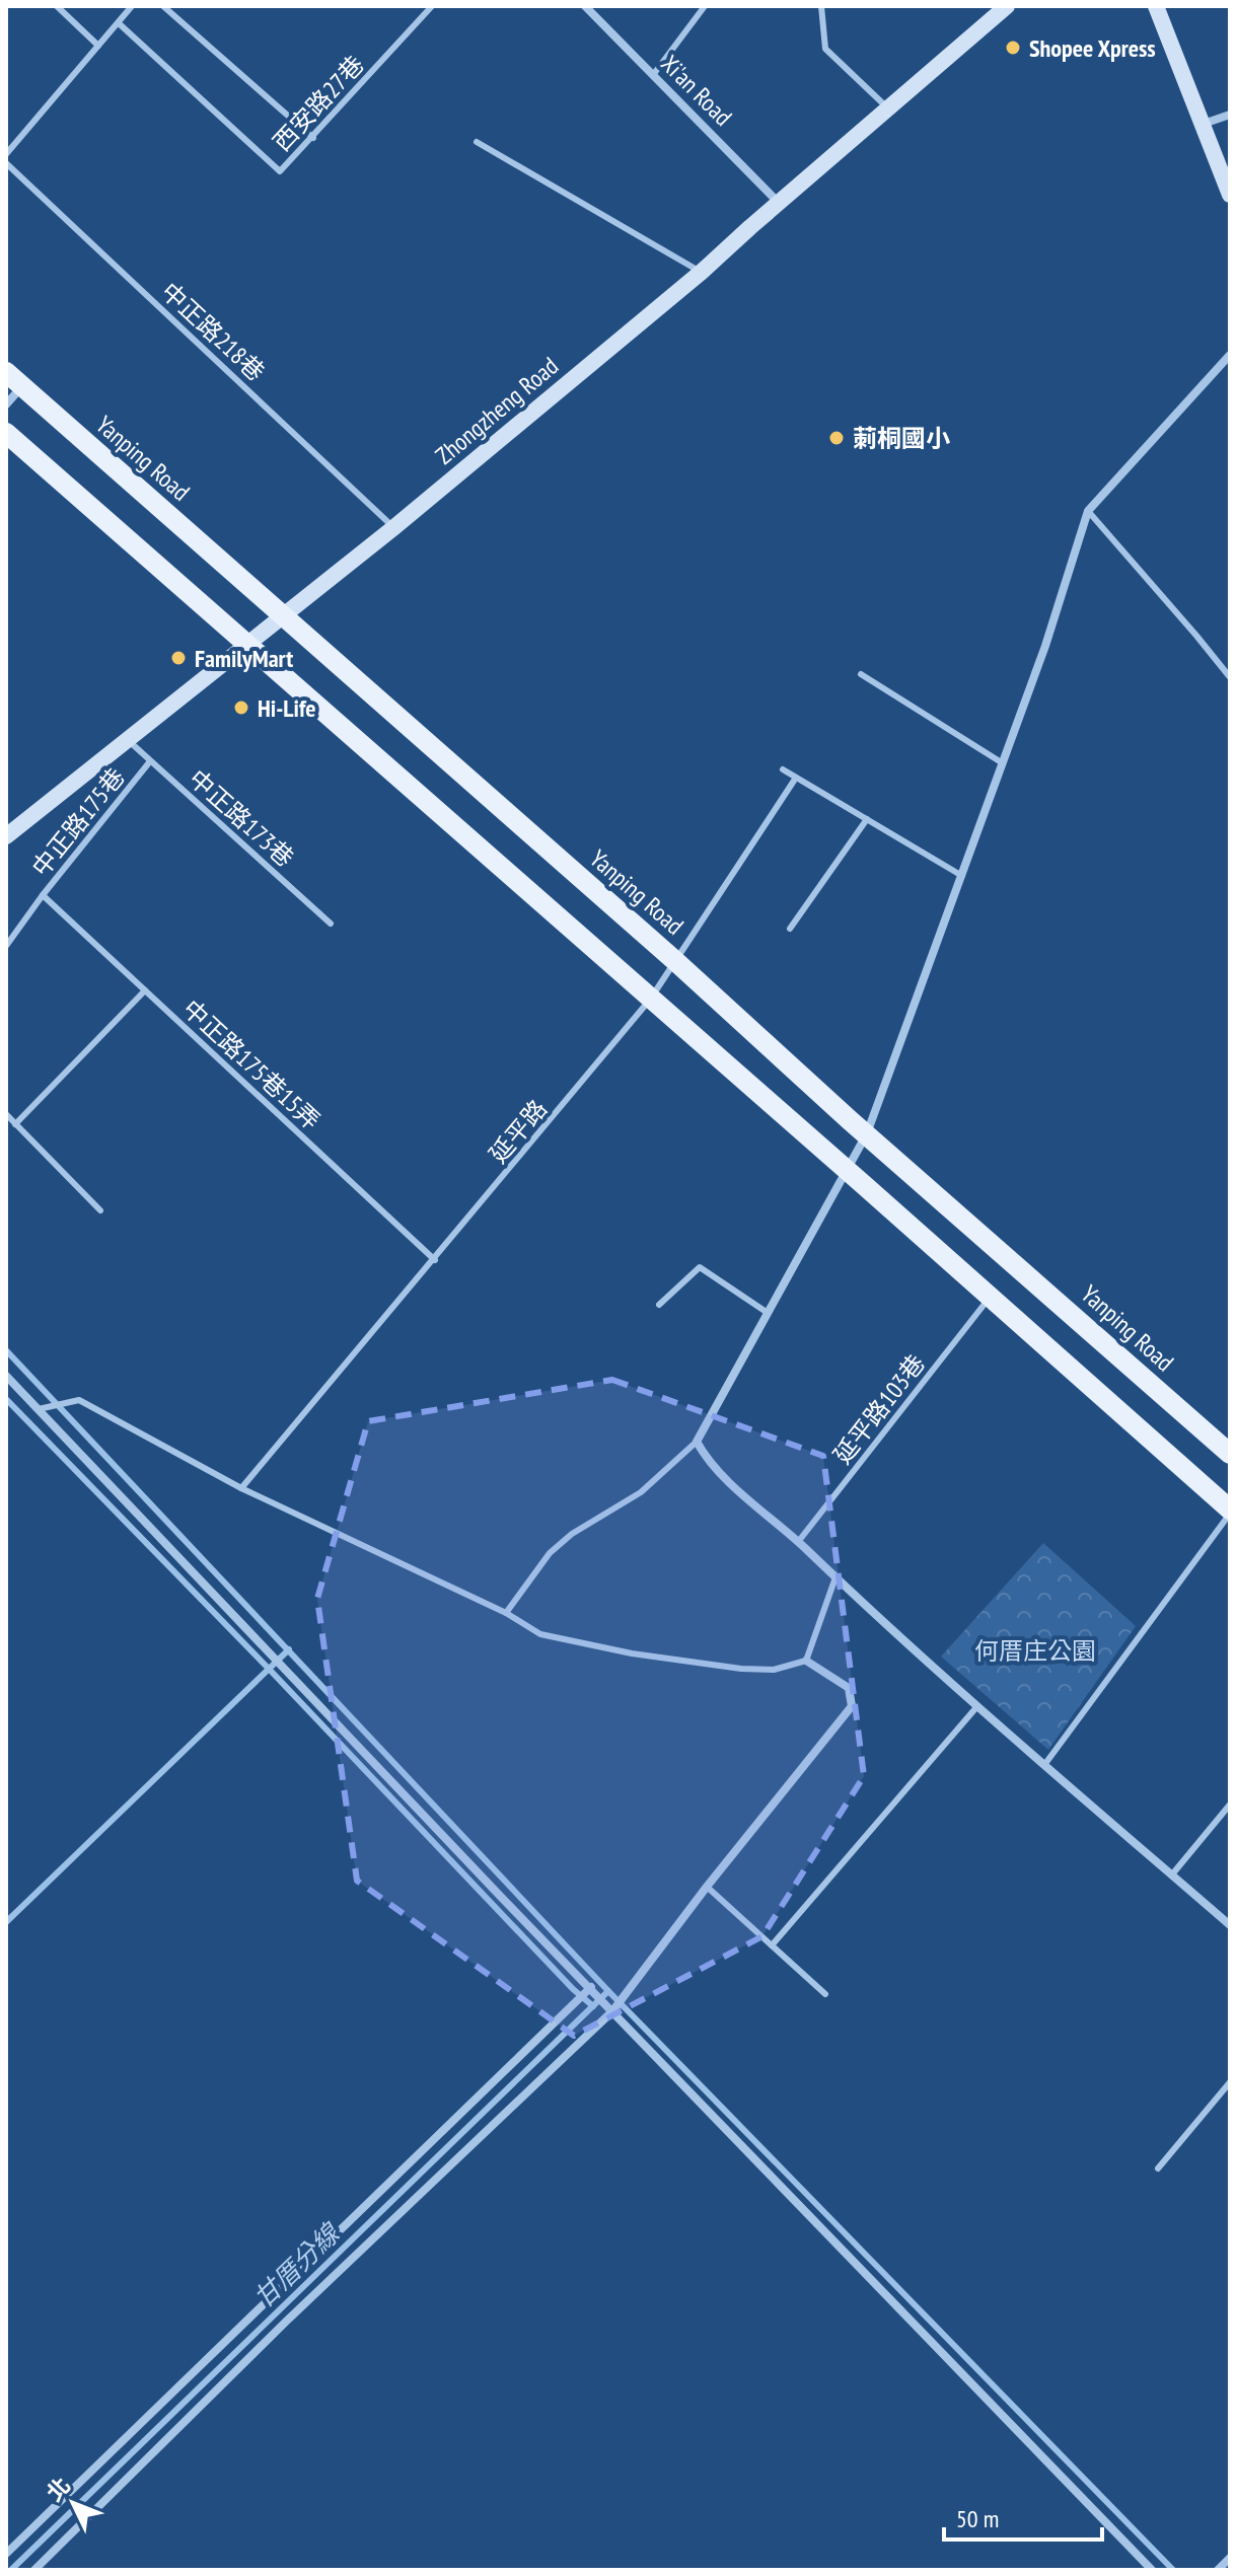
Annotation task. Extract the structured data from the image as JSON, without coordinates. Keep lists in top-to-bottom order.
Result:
{
  "streets": {
    "main road": ["Yanping Road"],
    "street": ["Xi'an Road", "Zhongzheng Road"],
    "lane": [
      "西安路27巷",
      "中正路218巷",
      "中正路173巷",
      "中正路175巷",
      "中正路175巷15弄",
      "延平路",
      "延平路103巷"
    ]
  },
  "crossings": [
    ["Xi'an Road", "Zhongzheng Road"],
    ["中正路218巷", "Zhongzheng Road"],
    ["Zhongzheng Road", "Yanping Road"],
    ["Zhongzheng Road", "中正路173巷"],
    ["Yanping Road", "延平路"],
    ["中正路173巷", "中正路175巷"],
    ["中正路175巷", "中正路175巷15弄"],
    ["中正路175巷15弄", "延平路"]
  ],
  "water": ["甘厝分線"],
  "parks": ["何厝庄公園"],
  "places": [
    "Shopee Xpress",
    "莿桐國小",
    "FamilyMart",
    "Hi-Life"
  ],
  "scale_bar": "50 m",
  "north": "top left"
}
